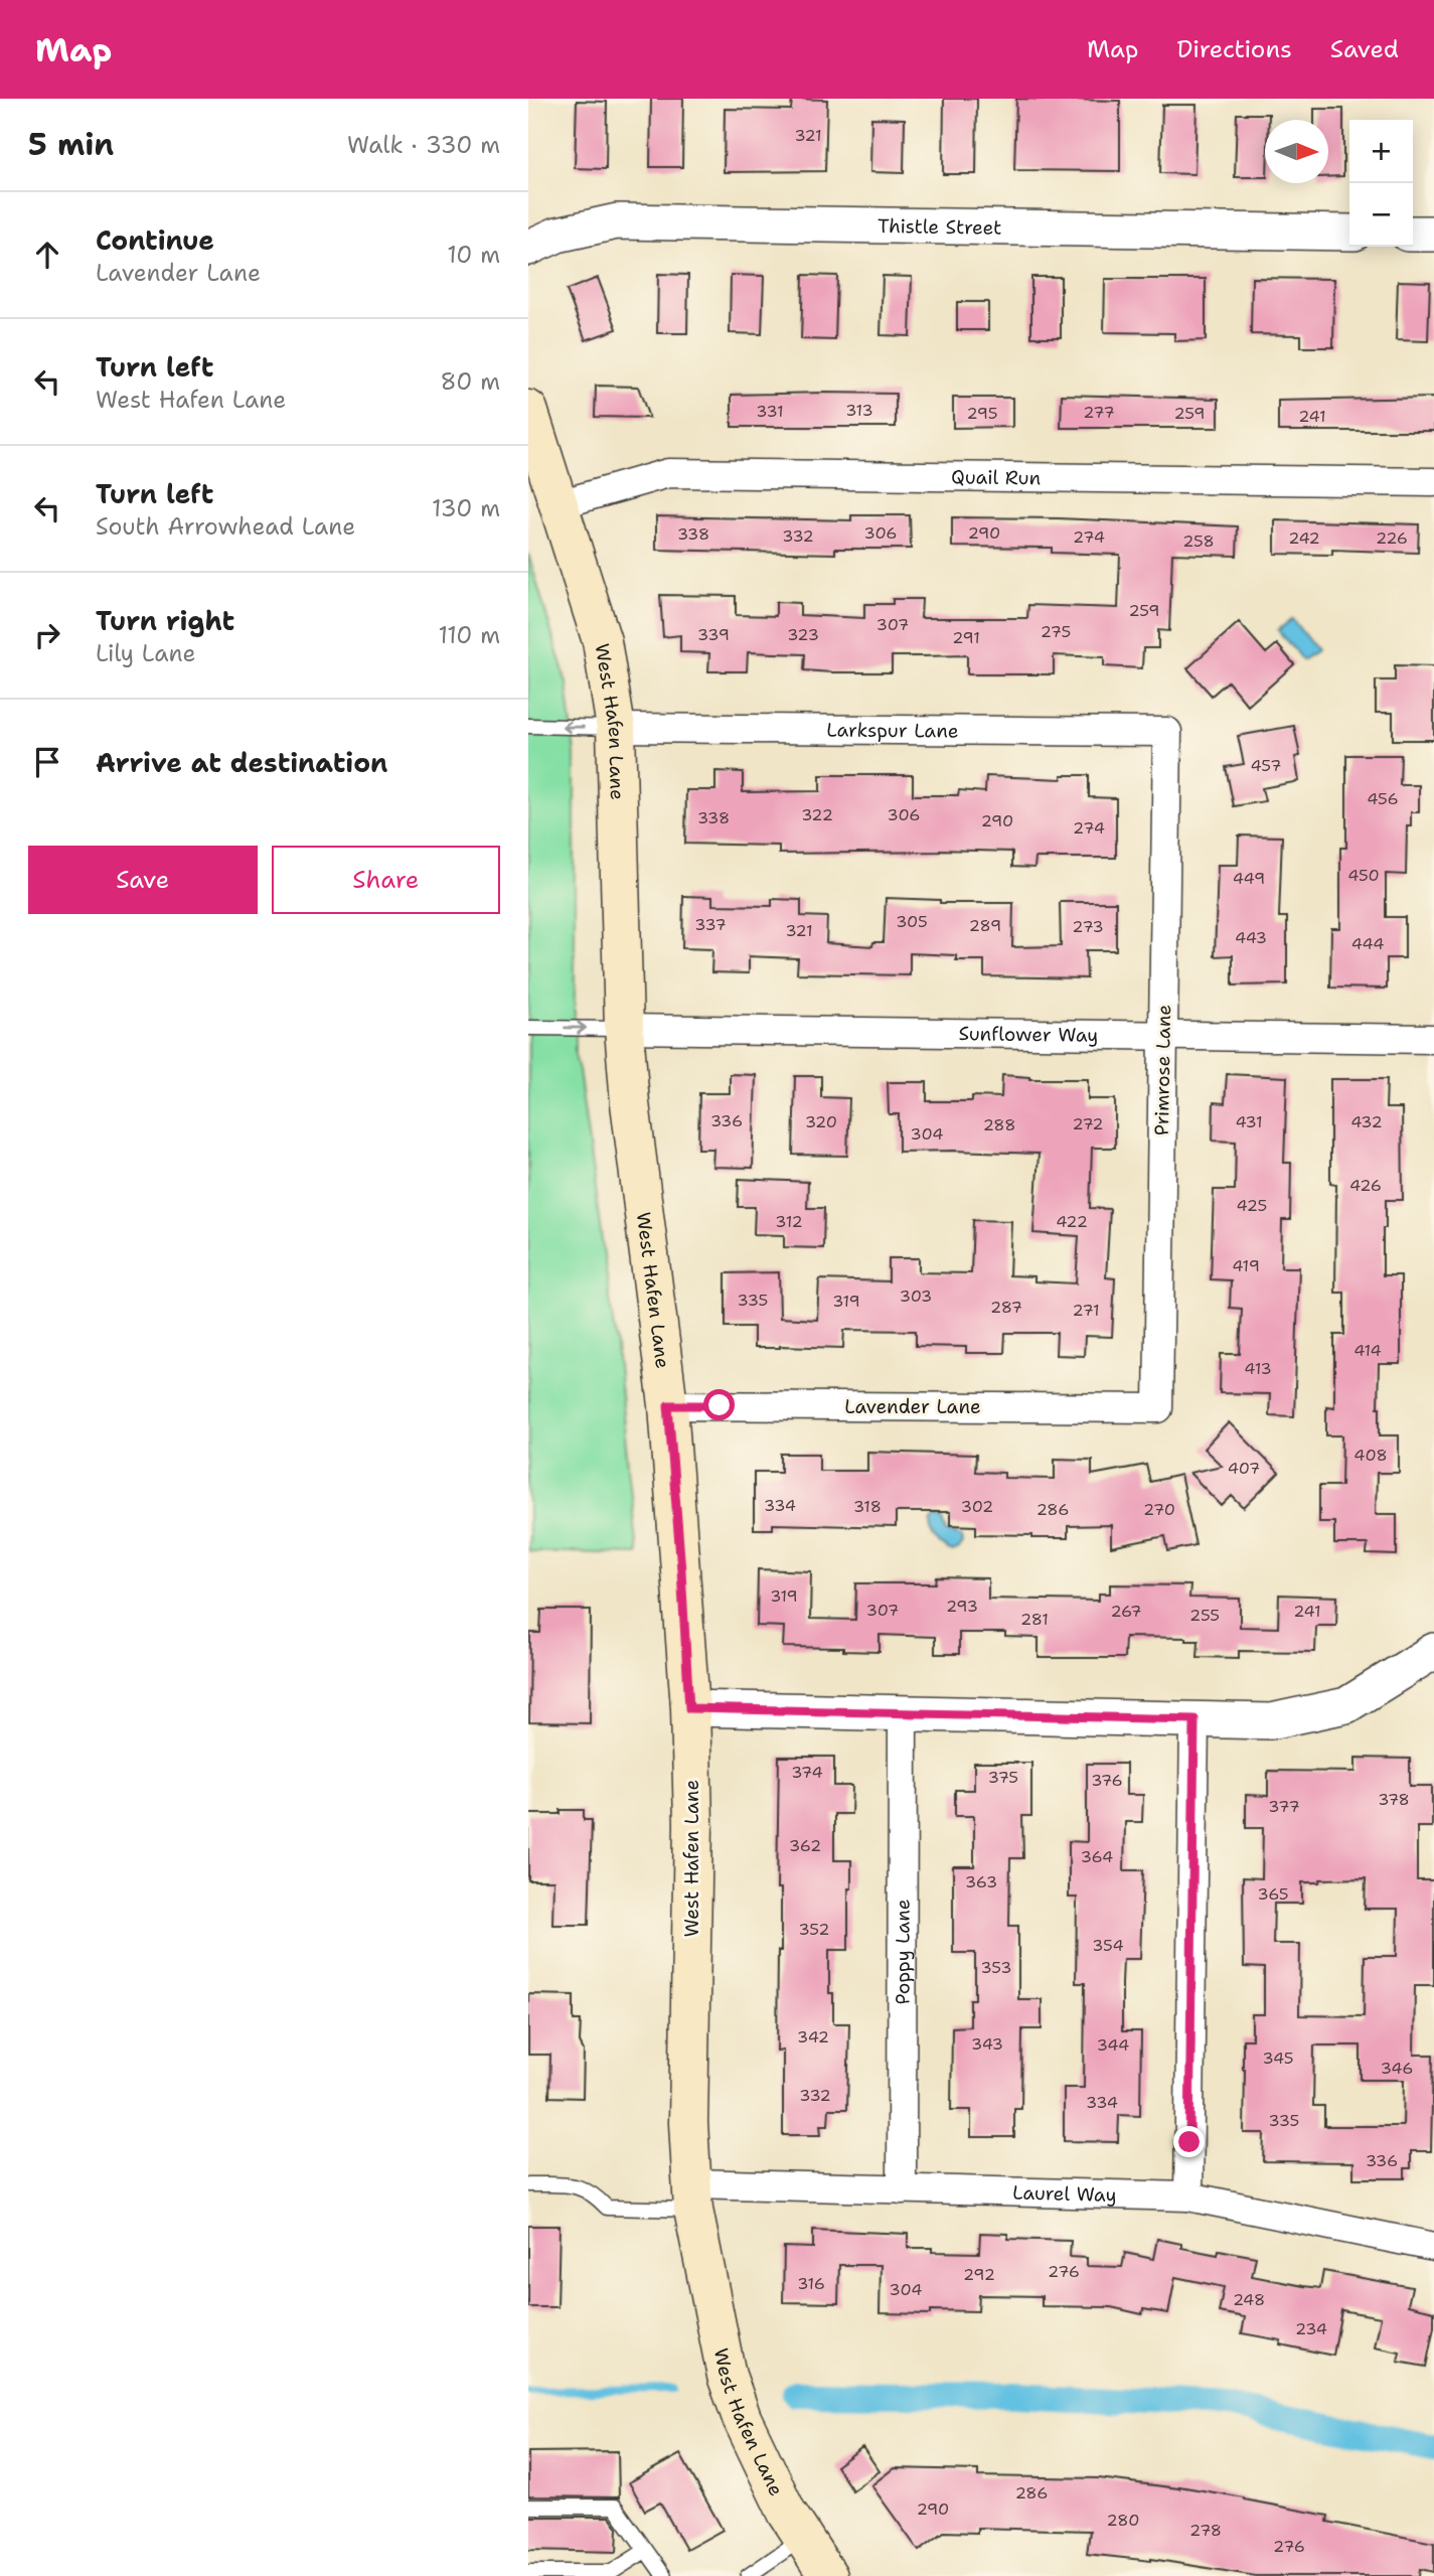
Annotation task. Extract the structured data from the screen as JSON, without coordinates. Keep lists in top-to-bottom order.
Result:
{
  "streets": {
    "main road": ["West Hafen Lane"],
    "street": [
      "Thistle Street",
      "Quail Run",
      "Larkspur Lane",
      "Sunflower Way",
      "Primrose Lane",
      "Lavender Lane",
      "Poppy Lane",
      "Laurel Way"
    ]
  },
  "crossings": [
    ["Quail Run", "West Hafen Lane"],
    ["West Hafen Lane", "Larkspur Lane"],
    ["West Hafen Lane", "Sunflower Way"],
    ["West Hafen Lane", "Lavender Lane"],
    ["West Hafen Lane", "Laurel Way"],
    ["Larkspur Lane", "Primrose Lane"],
    ["Sunflower Way", "Primrose Lane"],
    ["Primrose Lane", "Lavender Lane"],
    ["Poppy Lane", "Laurel Way"]
  ],
  "house_numbers": [
    "321",
    "313",
    "331",
    "277",
    "295",
    "259",
    "241",
    "306",
    "290",
    "338",
    "332",
    "274",
    "242",
    "226",
    "258",
    "259",
    "307",
    "275",
    "339",
    "323",
    "291",
    "457",
    "456",
    "322",
    "306",
    "338",
    "290",
    "274",
    "450",
    "449",
    "305",
    "337",
    "289",
    "273",
    "321",
    "443",
    "444",
    "336",
    "320",
    "431",
    "432",
    "272",
    "288",
    "304",
    "426",
    "425",
    "312",
    "422",
    "419",
    "303",
    "335",
    "319",
    "287",
    "271",
    "414",
    "413",
    "408",
    "407",
    "334",
    "318",
    "302",
    "286",
    "270",
    "319",
    "293",
    "307",
    "267",
    "241",
    "255",
    "281",
    "374",
    "375",
    "376",
    "378",
    "377",
    "362",
    "364",
    "363",
    "365",
    "352",
    "354",
    "353",
    "342",
    "343",
    "344",
    "345",
    "346",
    "332",
    "334",
    "335",
    "336",
    "276",
    "292",
    "316",
    "304",
    "248",
    "234",
    "286",
    "290",
    "280",
    "278",
    "276"
  ],
  "north": "right",
  "page": {
    "header": "Map",
    "nav": ["Map", "Directions", "Saved"],
    "heading": ["5 min", "Walk · 330 m"],
    "map_buttons": ["+", "−"],
    "list": [
      ["Continue", "Lavender Lane", "10 m"],
      ["Turn left", "West Hafen Lane", "80 m"],
      ["Turn left", "South Arrowhead Lane", "130 m"],
      ["Turn right", "Lily Lane", "110 m"],
      "Arrive at destination"
    ],
    "buttons": ["Save", "Share"]
  }
}
